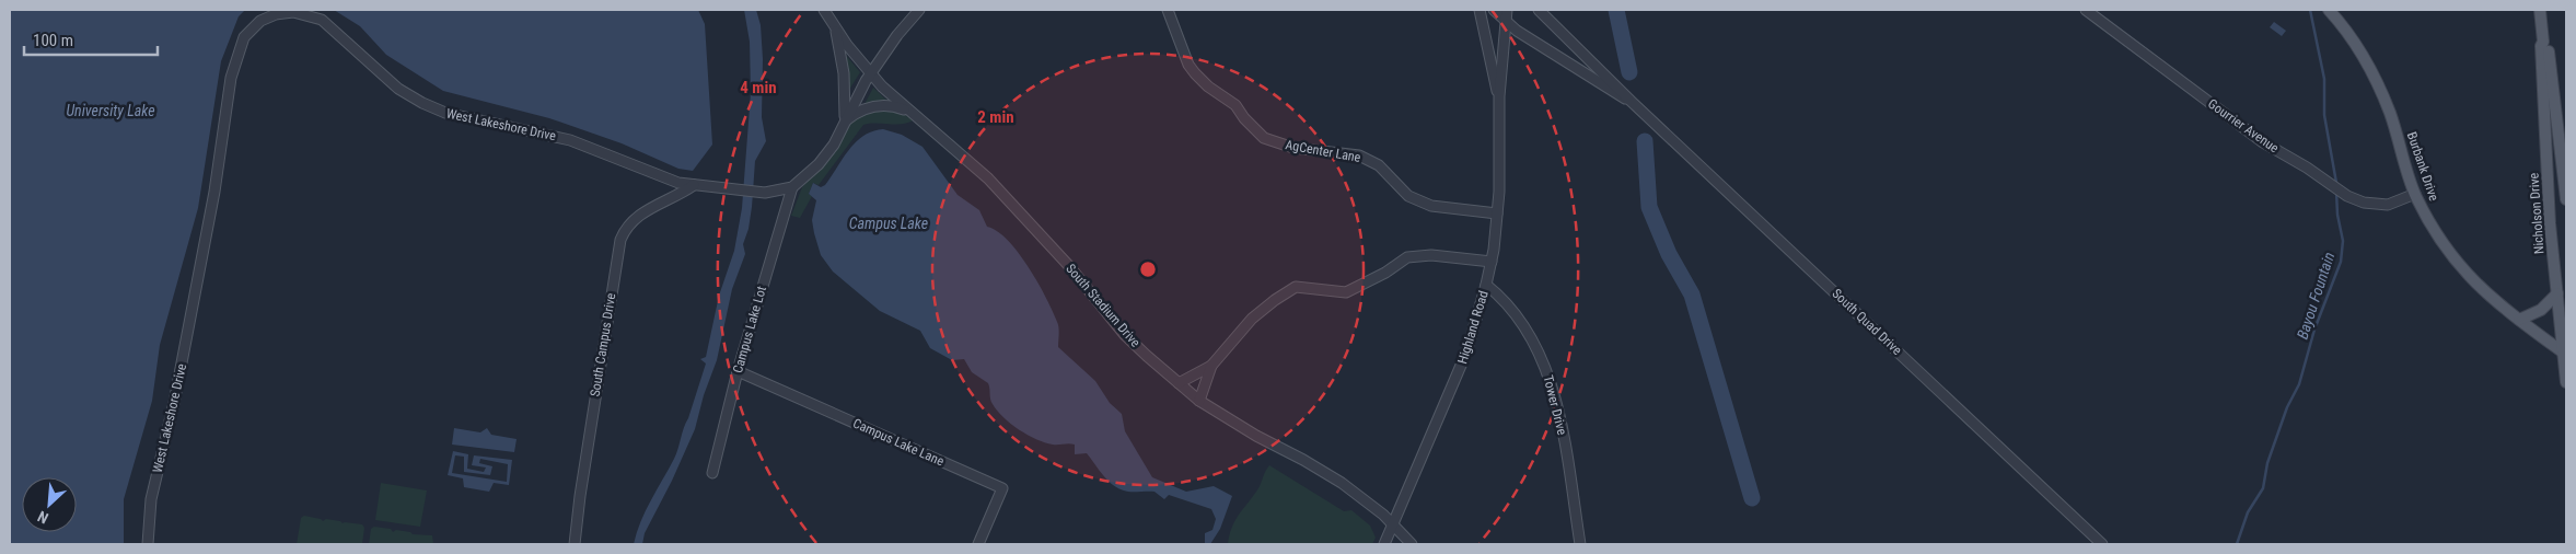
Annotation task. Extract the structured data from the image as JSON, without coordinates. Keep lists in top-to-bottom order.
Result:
{
  "streets": {
    "main road": ["Burbank Drive", "Nicholson Drive"],
    "street": [
      "West Lakeshore Drive",
      "Gourrier Avenue",
      "AgCenter Lane",
      "South Stadium Drive",
      "South Quad Drive",
      "Highland Road",
      "Campus Lake Lot",
      "South Campus Drive",
      "Tower Drive",
      "Campus Lake Lane"
    ]
  },
  "crossings": [
    ["West Lakeshore Drive", "South Stadium Drive"],
    ["West Lakeshore Drive", "Campus Lake Lot"],
    ["West Lakeshore Drive", "South Campus Drive"],
    ["Gourrier Avenue", "Burbank Drive"],
    ["AgCenter Lane", "Highland Road"],
    ["Burbank Drive", "Nicholson Drive"],
    ["South Stadium Drive", "Highland Road"],
    ["South Quad Drive", "Highland Road"],
    ["Highland Road", "Tower Drive"],
    ["Campus Lake Lot", "Campus Lake Lane"]
  ],
  "water": ["University Lake", "Campus Lake", "Bayou Fountain"],
  "scale_bar": "100 m",
  "north": "bottom left",
  "rings": ["4 min", "2 min"]
}
